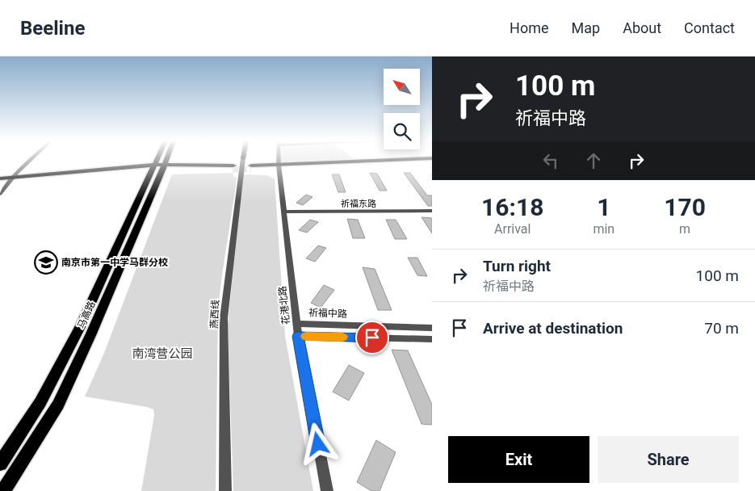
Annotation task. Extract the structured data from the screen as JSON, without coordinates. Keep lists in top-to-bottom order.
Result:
{
  "streets": {
    "main road": ["马高路"],
    "street": [
      "祈福东路",
      "花港北路",
      "祈福中路",
      "燕西线"
    ]
  },
  "crossings": [
    ["祈福东路", "花港北路"],
    ["花港北路", "祈福中路"]
  ],
  "parks": ["南湾营公园"],
  "places": {
    "school or university": ["南京市第一中学马群分校"]
  },
  "north": "top left",
  "page": {
    "header": "Beeline",
    "nav": [
      "Home",
      "Map",
      "About",
      "Contact"
    ],
    "turn": ["100 m", "祈福中路"],
    "eta": [
      "16:18",
      "Arrival",
      "1",
      "min",
      "170",
      "m"
    ],
    "list": [
      {
        "name": "Turn right",
        "note": "祈福中路",
        "value": "100 m"
      },
      {
        "name": "Arrive at destination",
        "value": "70 m"
      }
    ],
    "buttons": ["Exit", "Share"]
  }
}
